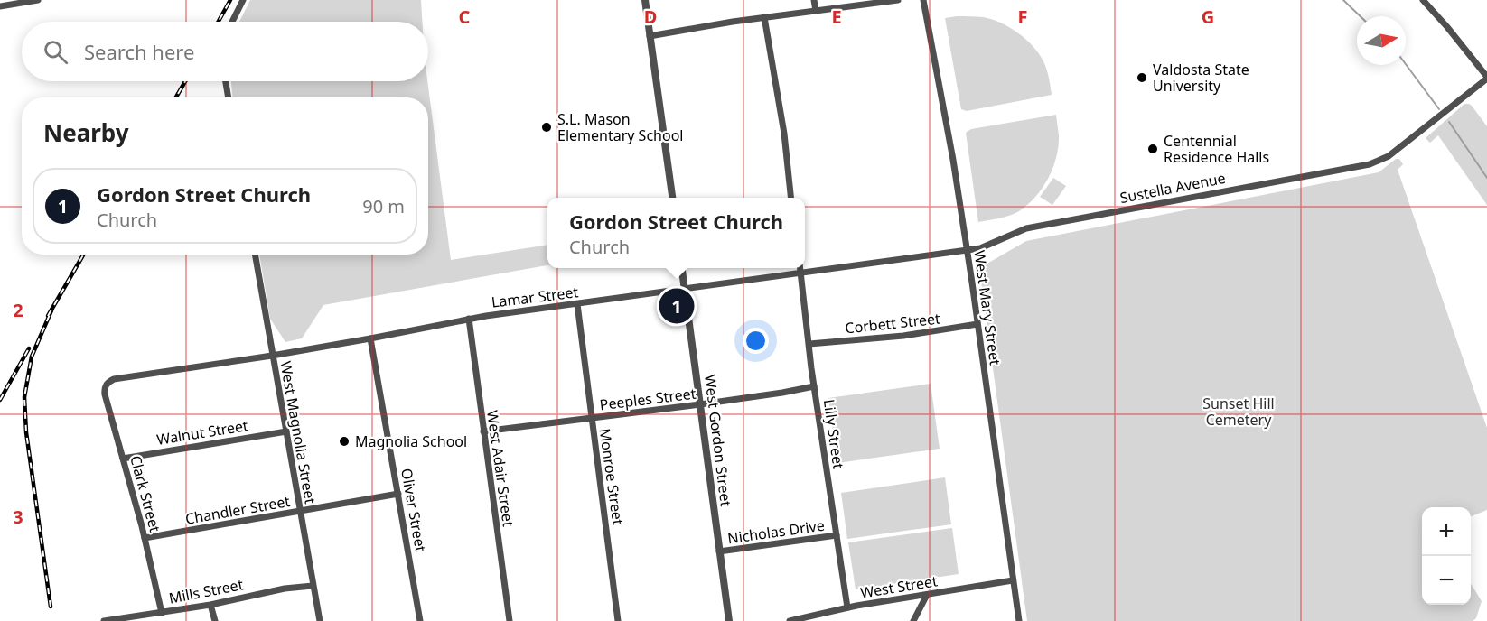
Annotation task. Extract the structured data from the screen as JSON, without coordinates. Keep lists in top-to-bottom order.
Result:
{
  "streets": {
    "street": [
      "Sustella Avenue",
      "Lamar Street",
      "West Mary Street",
      "Corbett Street",
      "Peeples Street",
      "Walnut Street",
      "West Magnolia Street",
      "Lilly Street",
      "West Gordon Street",
      "West Adair Street",
      "Monroe Street",
      "Clark Street",
      "Chandler Street",
      "Oliver Street",
      "Nicholas Drive",
      "West Street",
      "Mills Street"
    ]
  },
  "crossings": [
    ["Sustella Avenue", "Lamar Street"],
    ["Sustella Avenue", "West Mary Street"],
    ["Lamar Street", "West Mary Street"],
    ["Lamar Street", "West Magnolia Street"],
    ["Lamar Street", "Lilly Street"],
    ["Lamar Street", "West Gordon Street"],
    ["Lamar Street", "West Adair Street"],
    ["Lamar Street", "Monroe Street"],
    ["Lamar Street", "Clark Street"],
    ["Lamar Street", "Oliver Street"],
    ["West Mary Street", "Corbett Street"],
    ["West Mary Street", "West Street"],
    ["Corbett Street", "Lilly Street"],
    ["Peeples Street", "Lilly Street"],
    ["Peeples Street", "West Gordon Street"],
    ["Peeples Street", "West Adair Street"],
    ["Peeples Street", "Monroe Street"],
    ["Walnut Street", "West Magnolia Street"],
    ["Walnut Street", "Clark Street"],
    ["West Magnolia Street", "Chandler Street"],
    ["West Magnolia Street", "Mills Street"],
    ["Lilly Street", "Nicholas Drive"],
    ["Lilly Street", "West Street"],
    ["West Gordon Street", "Nicholas Drive"],
    ["Clark Street", "Chandler Street"],
    ["Clark Street", "Mills Street"],
    ["Chandler Street", "Oliver Street"]
  ],
  "parks": ["Sunset Hill Cemetery"],
  "places": [
    "Valdosta State University",
    "S.L. Mason Elementary School",
    "Centennial Residence Halls",
    "Magnolia School"
  ],
  "north": "right",
  "page": {
    "search": "Search here",
    "heading": "Nearby",
    "list": [
      {
        "mark": "1",
        "name": "Gordon Street Church",
        "note": "Church",
        "value": "90 m"
      }
    ],
    "popup": ["Gordon Street Church", "Church"],
    "pins": "1",
    "map_buttons": ["+", "−"]
  },
  "grid": {
    "columns": [
      "C",
      "D",
      "E",
      "F",
      "G"
    ],
    "rows": ["2", "3"]
  }
}
